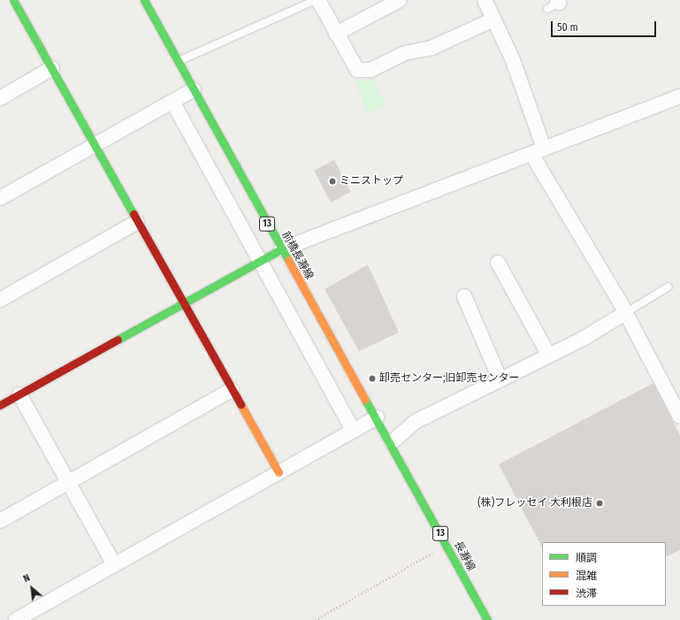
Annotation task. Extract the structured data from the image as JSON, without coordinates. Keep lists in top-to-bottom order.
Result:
{
  "streets": {
    "street": ["13", "前橋長瀞線", "長瀞線"]
  },
  "crossings": [
    ["前橋長瀞線", "長瀞線"]
  ],
  "places": ["ミニストップ", "卸売センター;旧卸売センター", "(株)フレッセイ 大利根店"],
  "legend": ["順調", "混雑", "渋滞"],
  "scale_bar": "50 m",
  "north": "top left"
}
